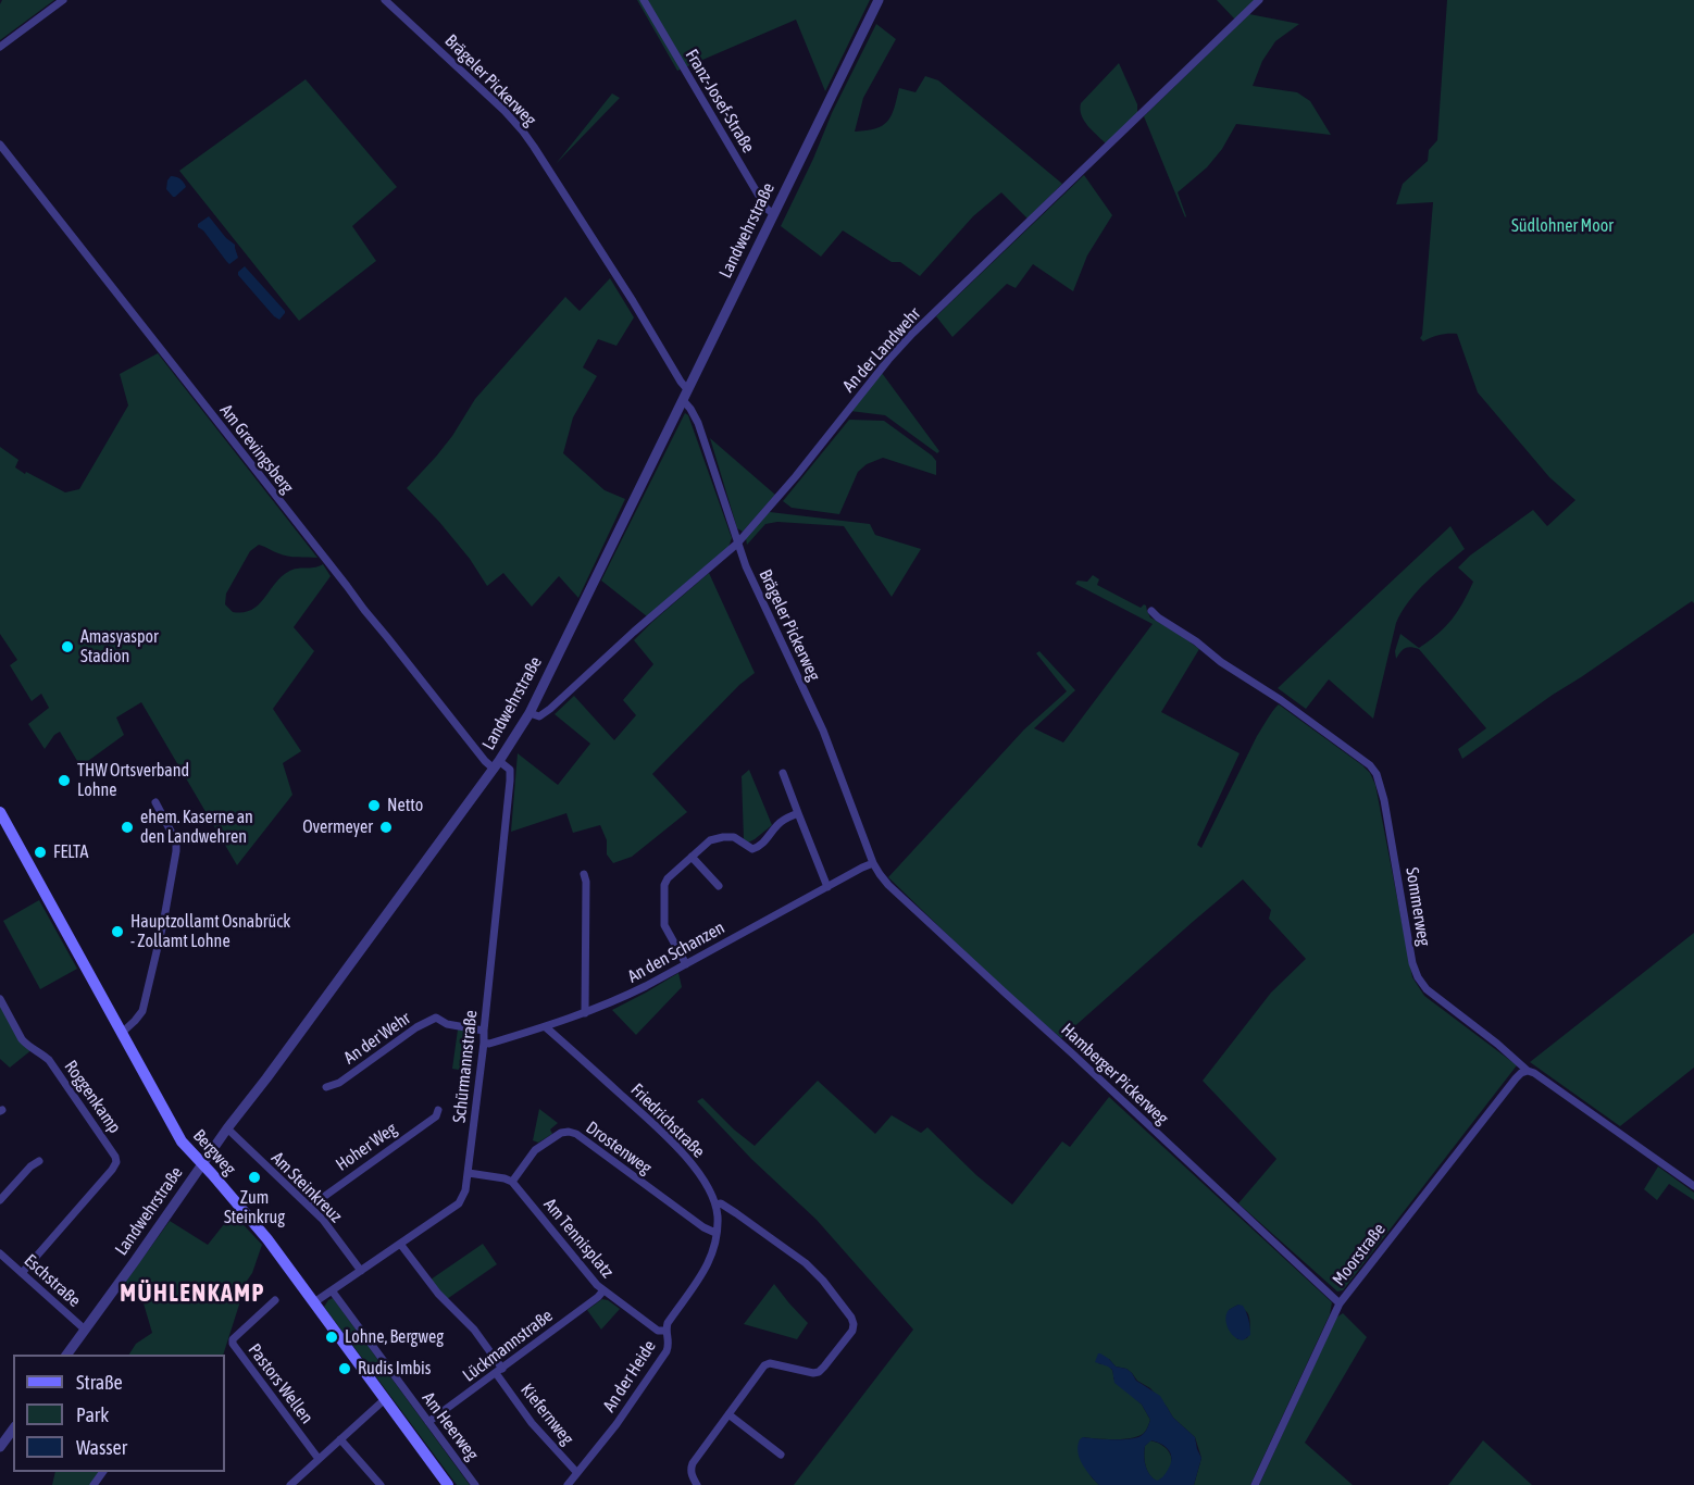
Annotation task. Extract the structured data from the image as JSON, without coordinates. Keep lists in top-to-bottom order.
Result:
{
  "streets": {
    "main road": ["Bergweg"],
    "street": [
      "Brägeler Pickerweg",
      "Franz-Josef-Straße",
      "Landwehrstraße",
      "An der Landwehr",
      "Am Grevingsberg",
      "Sommerweg",
      "An den Schanzen",
      "An der Wehr",
      "Schürmannstraße",
      "Hamberger Pickerweg",
      "Roggenkamp",
      "Friedrichstraße",
      "Hoher Weg",
      "Drostenweg",
      "Am Steinkreuz",
      "Am Tennisplatz",
      "Moorstraße",
      "Eschstraße",
      "Lückmannstraße",
      "An der Heide",
      "Pastors Wellen",
      "Kiefernweg",
      "Am Heerweg"
    ]
  },
  "crossings": [
    ["Brägeler Pickerweg", "Landwehrstraße"],
    ["Brägeler Pickerweg", "An der Landwehr"],
    ["Brägeler Pickerweg", "An den Schanzen"],
    ["Brägeler Pickerweg", "Hamberger Pickerweg"],
    ["Franz-Josef-Straße", "Landwehrstraße"],
    ["Landwehrstraße", "An der Landwehr"],
    ["Landwehrstraße", "Am Grevingsberg"],
    ["Landwehrstraße", "Schürmannstraße"],
    ["Landwehrstraße", "Bergweg"],
    ["Landwehrstraße", "Am Steinkreuz"],
    ["Landwehrstraße", "Eschstraße"],
    ["Am Grevingsberg", "Schürmannstraße"],
    ["Sommerweg", "Moorstraße"],
    ["An den Schanzen", "Schürmannstraße"],
    ["An den Schanzen", "Hamberger Pickerweg"],
    ["An den Schanzen", "Friedrichstraße"],
    ["An der Wehr", "Schürmannstraße"],
    ["Schürmannstraße", "Bergweg"],
    ["Schürmannstraße", "Am Steinkreuz"],
    ["Schürmannstraße", "Kiefernweg"],
    ["Schürmannstraße", "Am Heerweg"],
    ["Hamberger Pickerweg", "Moorstraße"],
    ["Roggenkamp", "Eschstraße"],
    ["Friedrichstraße", "An der Heide"],
    ["Hoher Weg", "Am Steinkreuz"],
    ["Drostenweg", "Am Tennisplatz"],
    ["Drostenweg", "An der Heide"],
    ["Am Tennisplatz", "Lückmannstraße"],
    ["Am Tennisplatz", "An der Heide"],
    ["Lückmannstraße", "Kiefernweg"],
    ["Lückmannstraße", "Am Heerweg"],
    ["An der Heide", "Kiefernweg"]
  ],
  "districts": ["MÜHLENKAMP"],
  "parks": ["Südlohner Moor"],
  "places": [
    "Amasyaspor Stadion",
    "THW Ortsverband Lohne",
    "Netto",
    "ehem. Kaserne an den Landwehren",
    "Overmeyer",
    "FELTA",
    "Hauptzollamt Osnabrück - Zollamt Lohne",
    "Zum Steinkrug",
    "Lohne, Bergweg",
    "Rudis Imbis"
  ],
  "legend": ["Straße", "Park", "Wasser"]
}
